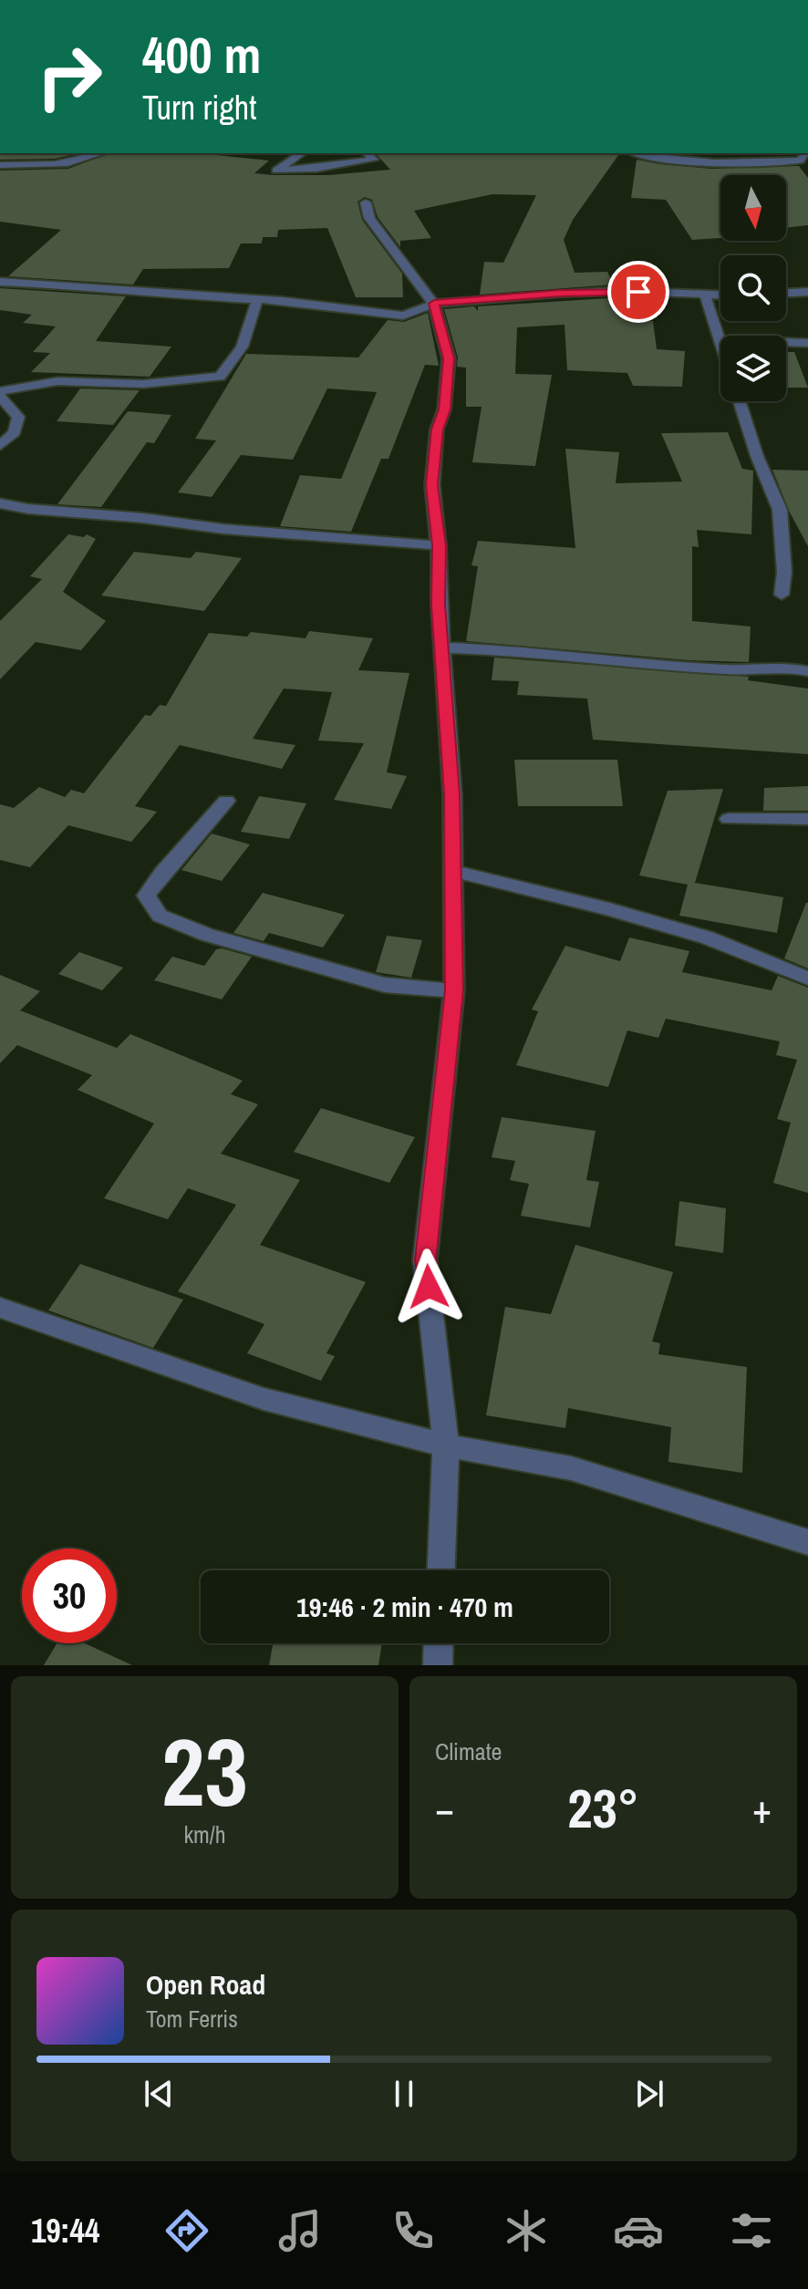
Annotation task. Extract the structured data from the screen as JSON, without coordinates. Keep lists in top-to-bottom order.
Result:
{
  "north": "bottom",
  "page": {
    "turn": ["400 m", "Turn right"],
    "limit": "30",
    "trip": "19:46 · 2 min · 470 m",
    "tile": [
      ["23", "km/h"],
      "Climate"
    ],
    "heat": ["−", "23°", "+"],
    "song": ["Open Road", "Tom Ferris"],
    "tabs": "19:44"
  }
}
